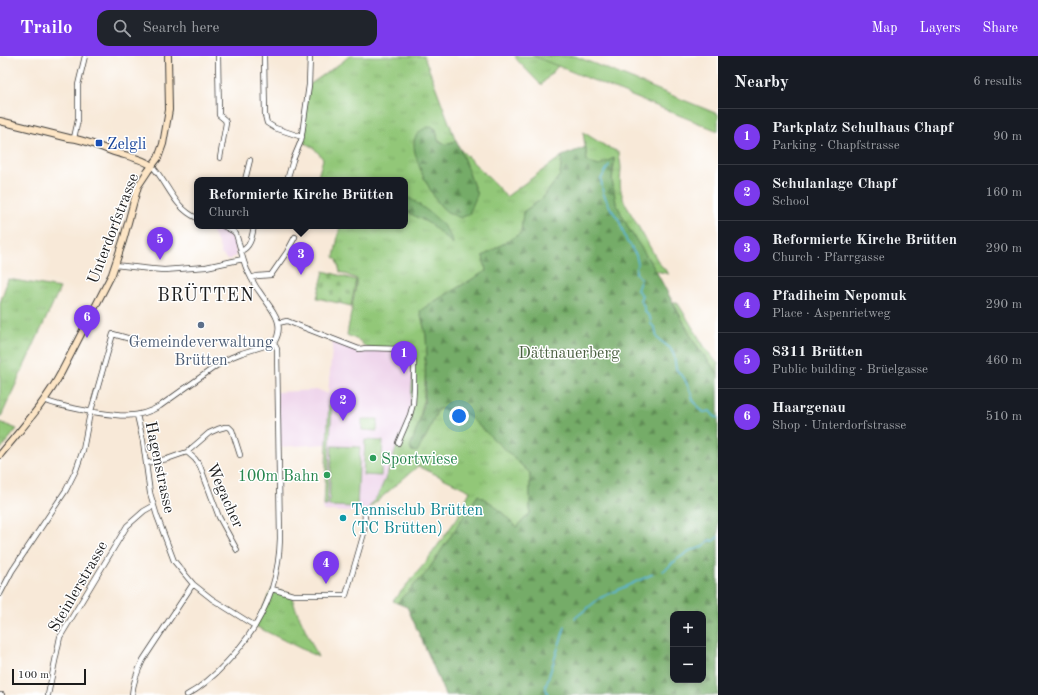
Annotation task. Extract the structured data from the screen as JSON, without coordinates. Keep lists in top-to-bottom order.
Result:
{
  "streets": {
    "street": [
      "Unterdorfstrasse",
      "Hagenstrasse",
      "Wegacher",
      "Steinlerstrasse"
    ]
  },
  "crossings": [
    ["Hagenstrasse", "Wegacher"],
    ["Hagenstrasse", "Steinlerstrasse"]
  ],
  "districts": ["BRÜTTEN"],
  "parks": ["Dättnauerberg"],
  "places": {
    "transit": ["Zelgli"],
    "other": [
      "Gemeindeverwaltung Brütten",
      "Sportwiese",
      "100m Bahn",
      "Tennisclub Brütten (TC Brütten)"
    ]
  },
  "scale_bar": "100 m",
  "page": {
    "header": "Trailo",
    "search": "Search here",
    "nav": ["Map", "Layers", "Share"],
    "heading": ["Nearby", "6 results"],
    "list": [
      {
        "mark": "1",
        "name": "Parkplatz Schulhaus Chapf",
        "note": "Parking · Chapfstrasse",
        "value": "90 m"
      },
      {
        "mark": "2",
        "name": "Schulanlage Chapf",
        "note": "School",
        "value": "160 m"
      },
      {
        "mark": "3",
        "name": "Reformierte Kirche Brütten",
        "note": "Church · Pfarrgasse",
        "value": "290 m"
      },
      {
        "mark": "4",
        "name": "Pfadiheim Nepomuk",
        "note": "Place · Aspenrietweg",
        "value": "290 m"
      },
      {
        "mark": "5",
        "name": "8311 Brütten",
        "note": "Public building · Brüelgasse",
        "value": "460 m"
      },
      {
        "mark": "6",
        "name": "Haargenau",
        "note": "Shop · Unterdorfstrasse",
        "value": "510 m"
      }
    ],
    "popup": ["Reformierte Kirche Brütten", "Church"],
    "pins": [
      "5",
      "3",
      "6",
      "1",
      "2",
      "4"
    ],
    "map_buttons": ["+", "−"],
    "scale": "100 m"
  }
}
